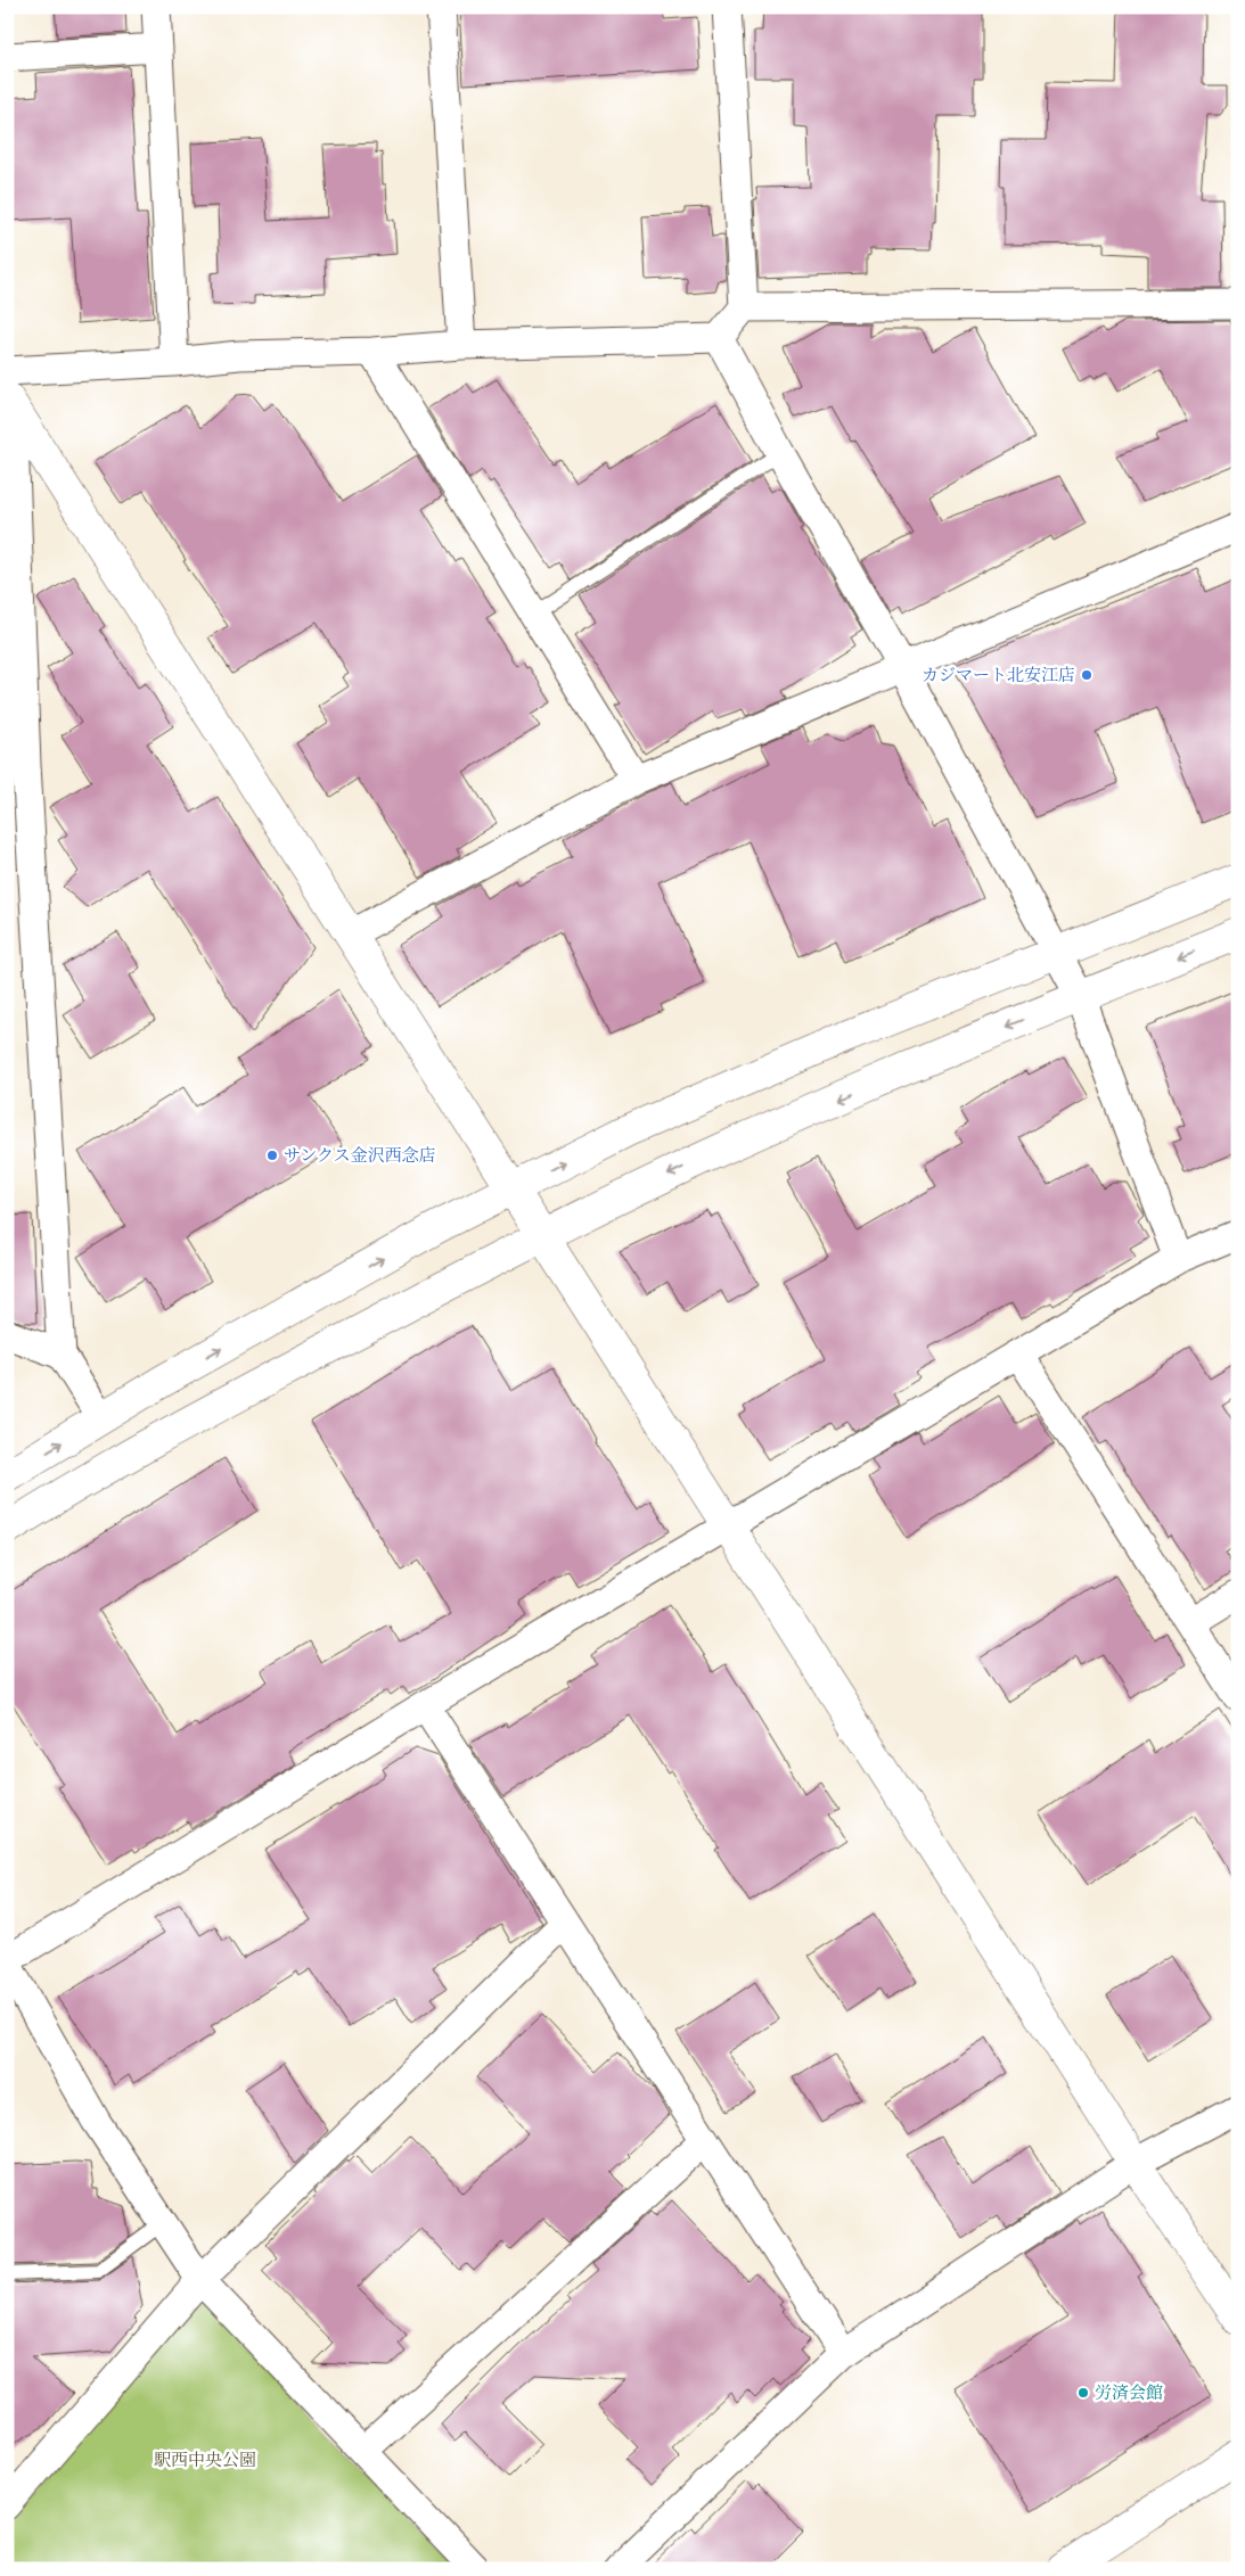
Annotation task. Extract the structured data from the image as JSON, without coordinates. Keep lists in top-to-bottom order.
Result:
{
  "parks": ["駅西中央公園"],
  "places": ["カジマート北安江店", "サンクス金沢西念店", "労済会館"]
}
